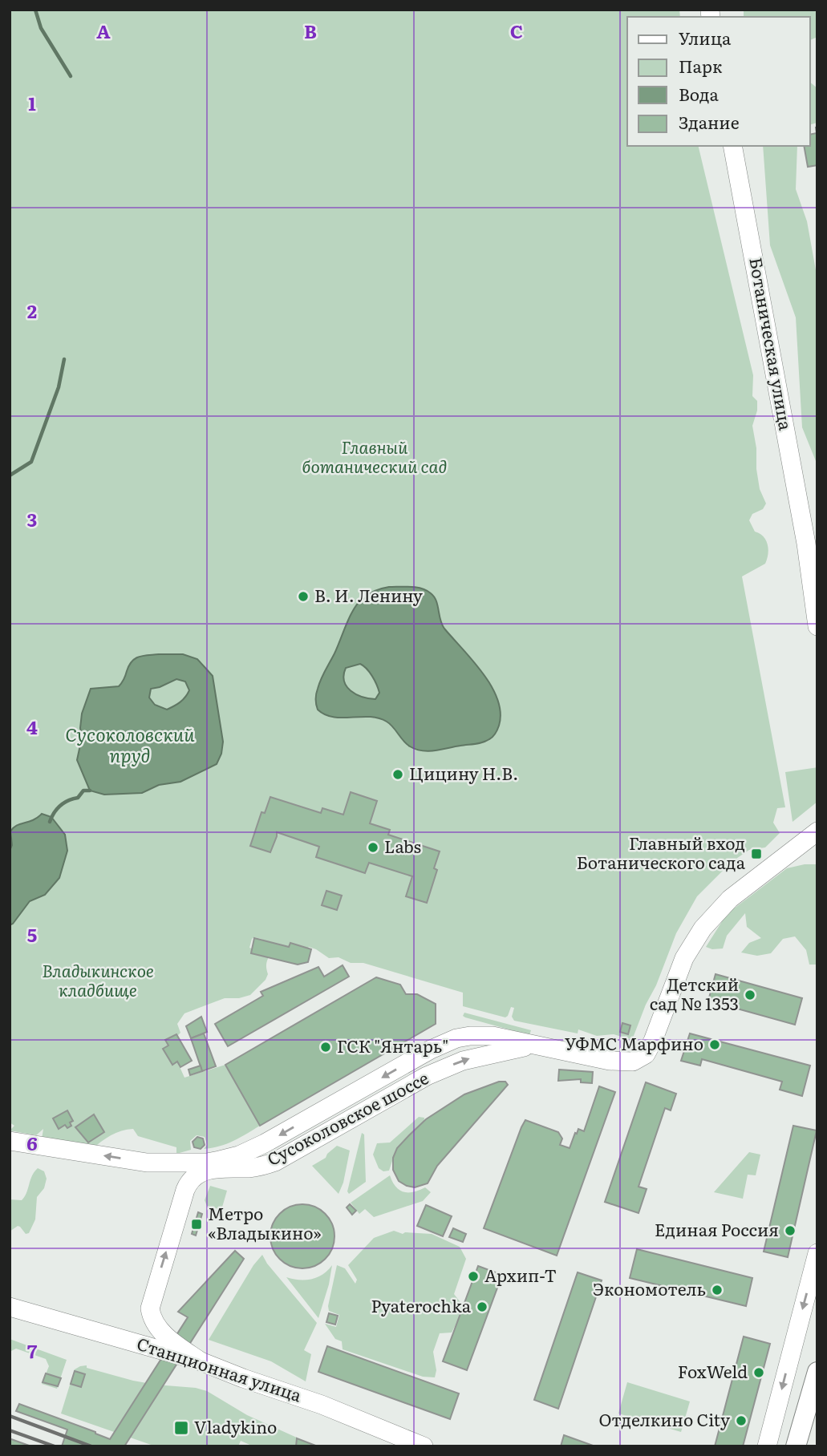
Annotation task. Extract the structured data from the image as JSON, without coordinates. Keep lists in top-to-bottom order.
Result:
{
  "streets": {
    "street": ["Ботаническая улица", "Сусоколовское шоссе", "Станционная улица"]
  },
  "crossings": [
    ["Сусоколовское шоссе", "Станционная улица"]
  ],
  "water": ["Сусоколовский пруд"],
  "parks": ["Главный ботанический сад", "Владыкинское кладбище"],
  "places": {
    "other": [
      "В. И. Ленину",
      "Цицину Н.В.",
      "Labs",
      "Детский сад № 1353",
      "УФМС Марфино",
      "ГСК \"Янтарь\"",
      "Единая Россия",
      "Архип-Т",
      "Экономотель",
      "Pyaterochka",
      "FoxWeld",
      "Отделкино City"
    ],
    "transit": ["Главный вход Ботанического сада", "Метро «Владыкино»", "Vladykino"]
  },
  "legend": [
    "Улица",
    "Парк",
    "Вода",
    "Здание"
  ],
  "grid": {
    "columns": ["A", "B", "C"],
    "rows": [
      "1",
      "2",
      "3",
      "4",
      "5",
      "6",
      "7"
    ]
  }
}
